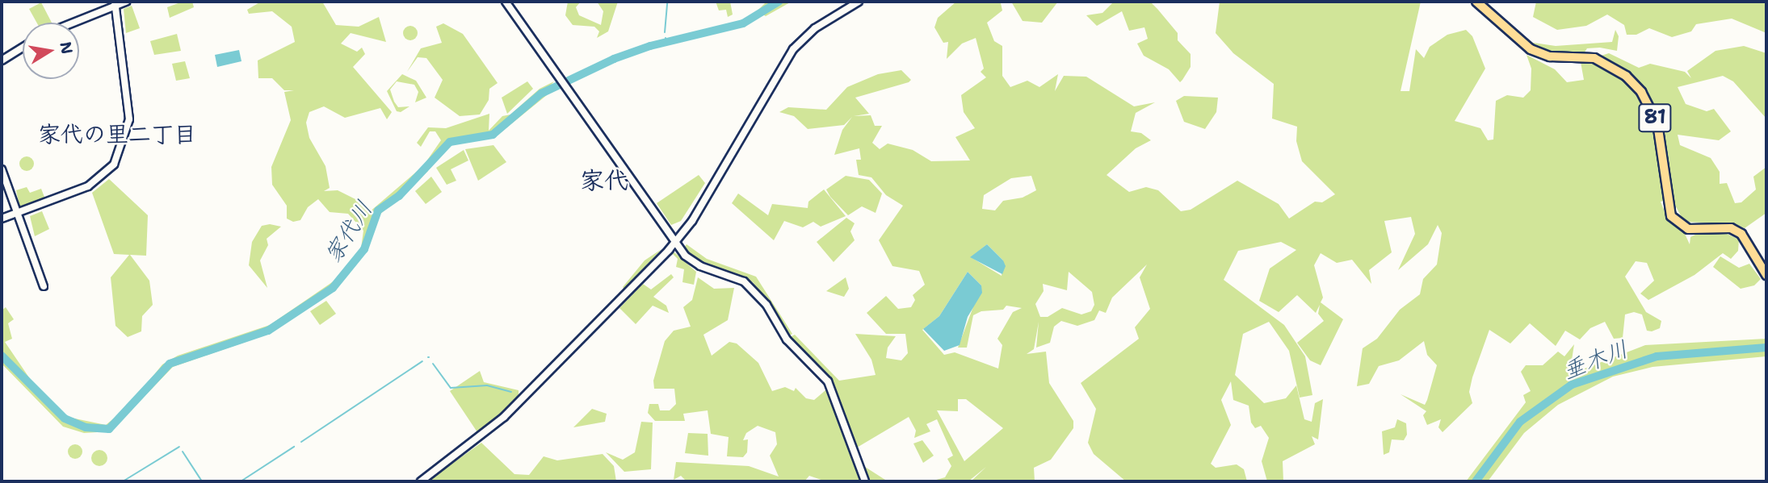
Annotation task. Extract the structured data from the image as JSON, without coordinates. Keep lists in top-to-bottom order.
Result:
{
  "streets": {
    "main road": ["81"]
  },
  "districts": ["家代の里二丁目", "家代"],
  "water": ["家代川", "垂木川"],
  "north": "right"
}
